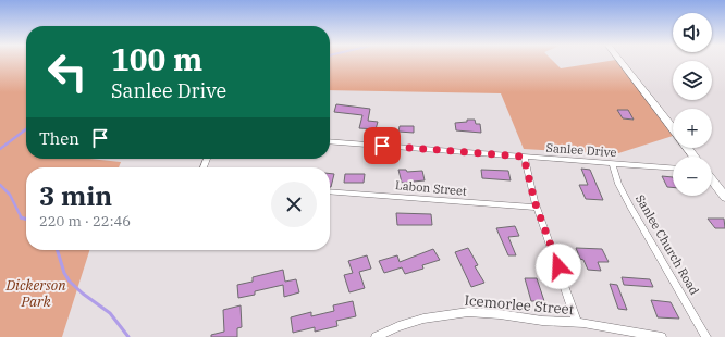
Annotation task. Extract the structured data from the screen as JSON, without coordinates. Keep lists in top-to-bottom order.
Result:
{
  "streets": {
    "street": [
      "Sanlee Drive",
      "Labon Street",
      "Sanlee Church Road",
      "Icemorlee Street"
    ]
  },
  "crossings": [
    ["Sanlee Drive", "Sanlee Church Road"]
  ],
  "parks": ["Dickerson Park"],
  "page": {
    "map_buttons": ["+", "−"],
    "turn": ["100 m", "Sanlee Drive"],
    "then": "Then",
    "heading": ["3 min", "220 m · 22:46"]
  }
}
